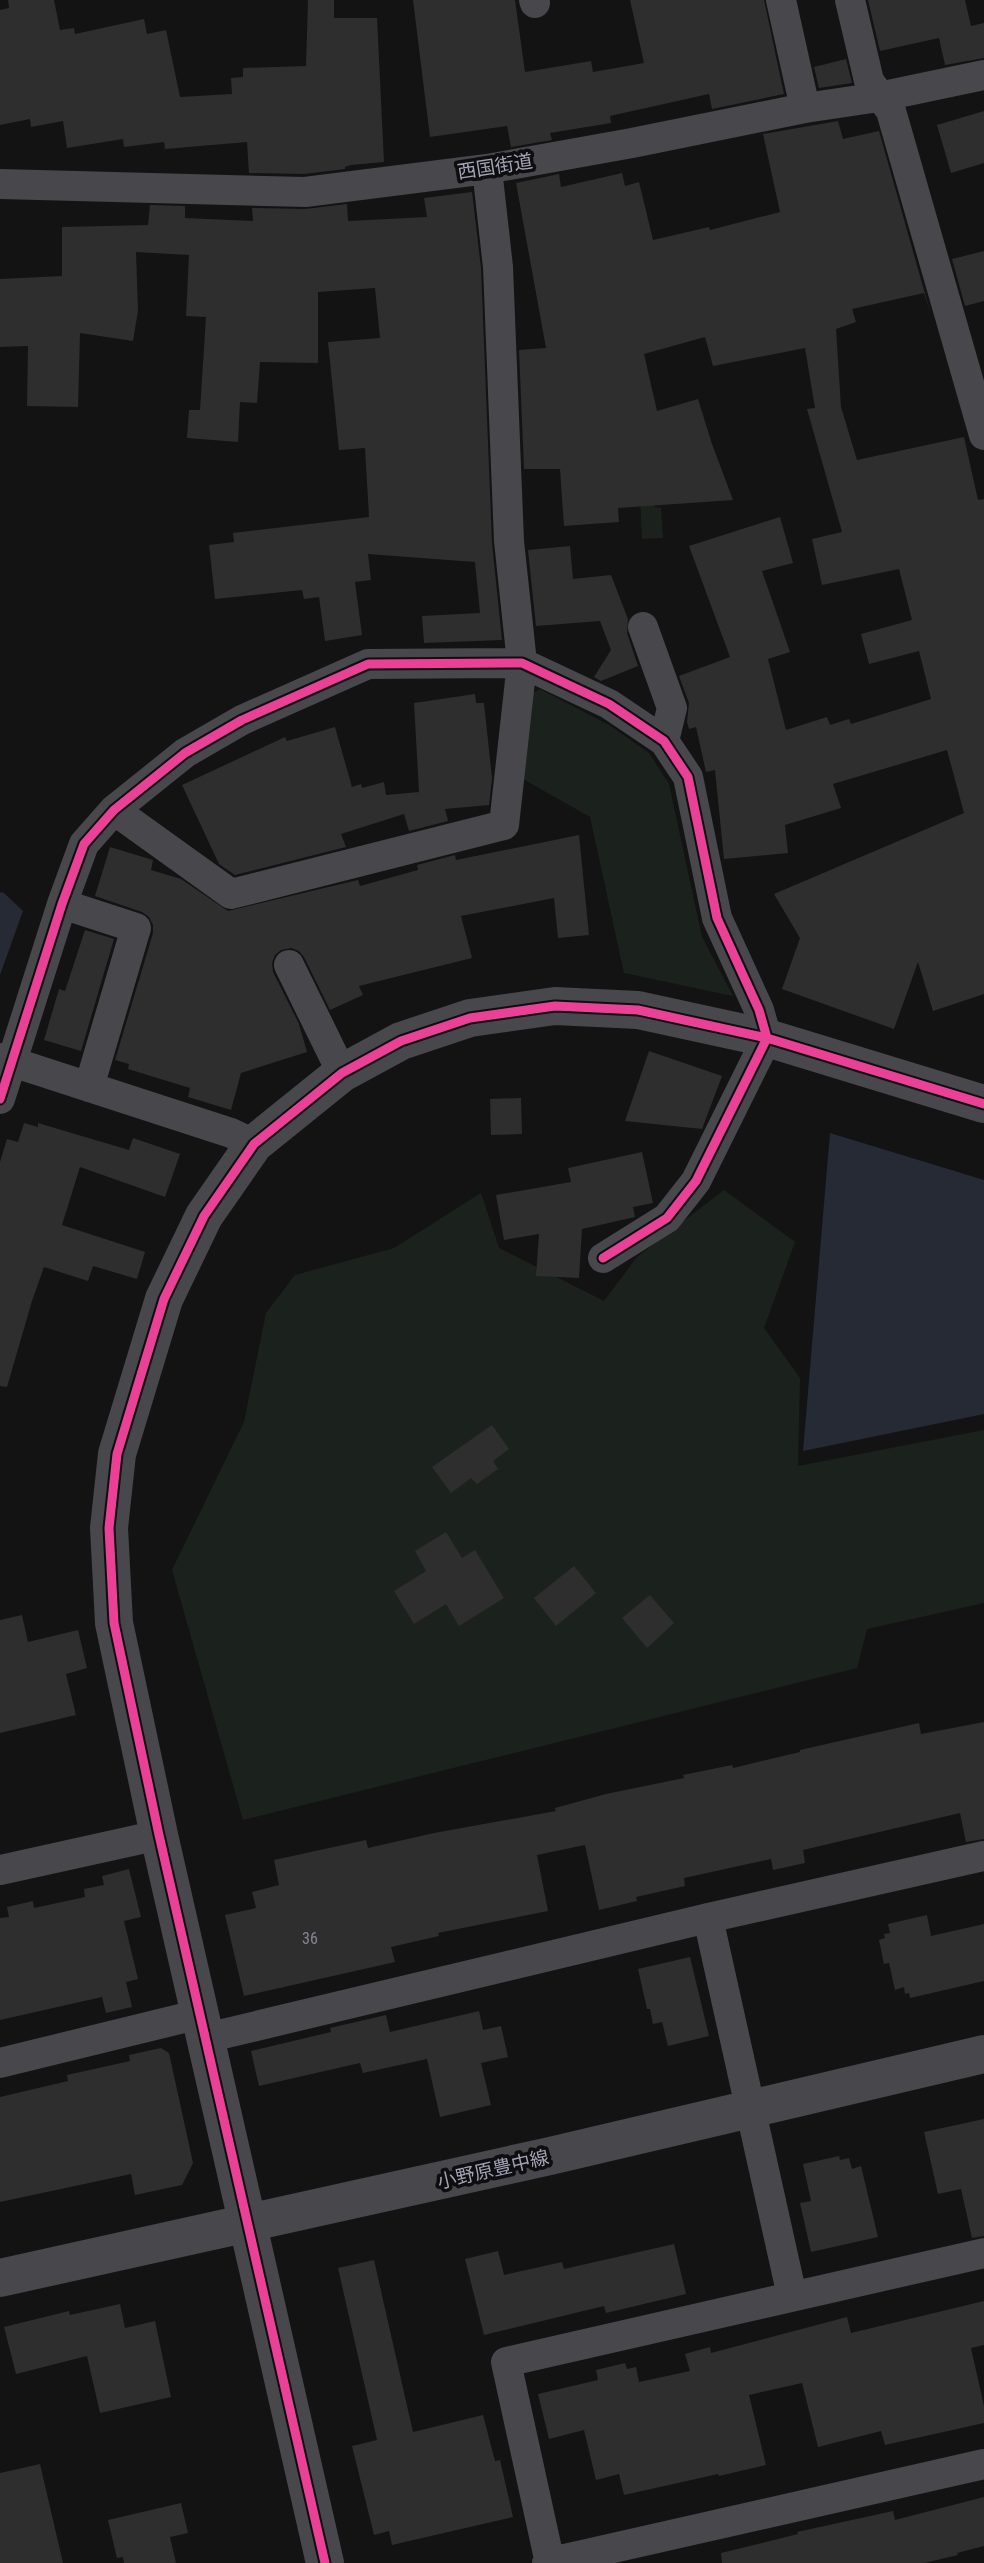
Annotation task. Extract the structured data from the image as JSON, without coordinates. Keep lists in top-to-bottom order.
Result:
{
  "streets": {
    "street": ["西国街道", "小野原豊中線"]
  },
  "house_numbers": ["36"]
}
